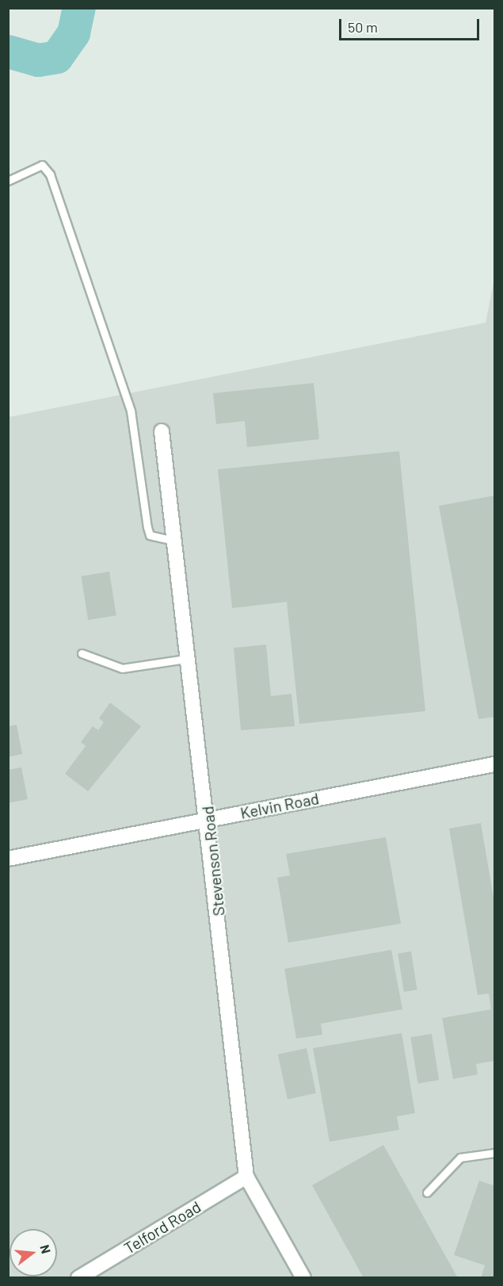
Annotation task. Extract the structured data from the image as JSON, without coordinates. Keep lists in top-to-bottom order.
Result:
{
  "streets": {
    "street": ["Kelvin Road", "Stevenson Road", "Telford Road"]
  },
  "crossings": [
    ["Kelvin Road", "Stevenson Road"],
    ["Stevenson Road", "Telford Road"]
  ],
  "scale_bar": "50 m",
  "north": "right"
}
